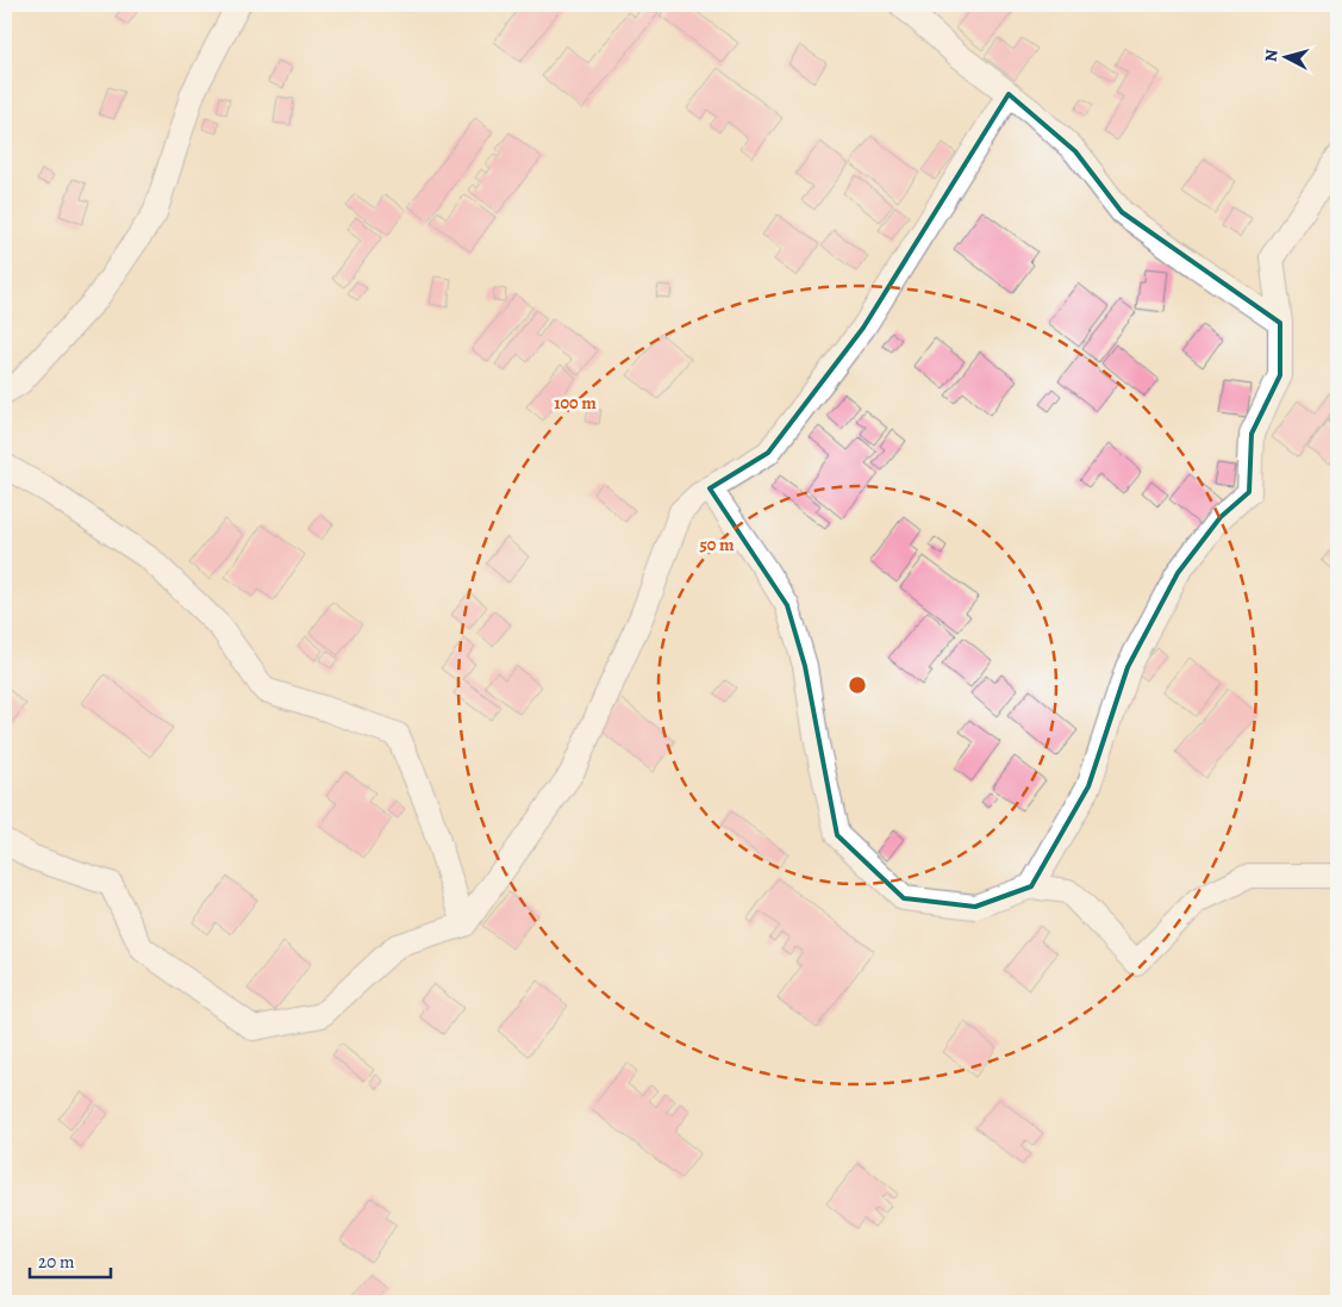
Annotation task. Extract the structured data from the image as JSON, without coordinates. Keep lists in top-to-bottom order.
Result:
{
  "scale_bar": "20 m",
  "north": "left",
  "rings": ["100 m", "50 m"]
}
